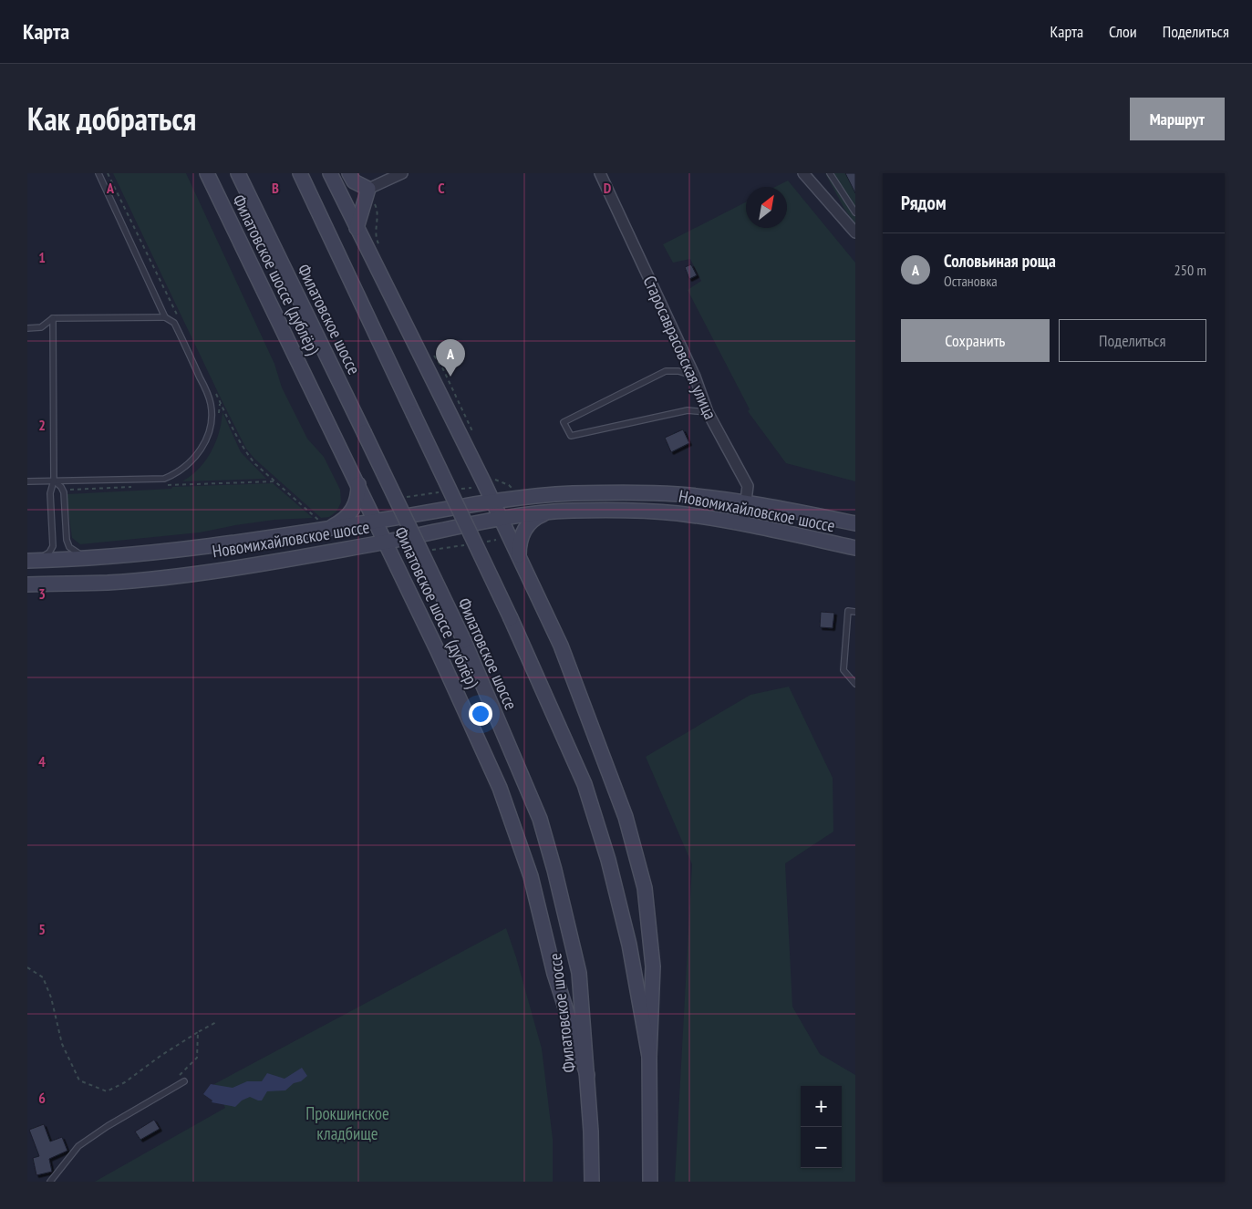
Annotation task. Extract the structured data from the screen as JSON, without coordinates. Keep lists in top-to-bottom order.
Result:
{
  "streets": {
    "main road": ["Филатовское шоссе (дублёр)", "Филатовское шоссе", "Новомихайловское шоссе"],
    "street": ["Старосаврасовская улица"]
  },
  "crossings": [
    ["Филатовское шоссе (дублёр)", "Филатовское шоссе"],
    ["Филатовское шоссе (дублёр)", "Новомихайловское шоссе"],
    ["Старосаврасовская улица", "Новомихайловское шоссе"]
  ],
  "parks": ["Прокшинское кладбище"],
  "north": "top right",
  "page": {
    "header": "Карта",
    "nav": ["Карта", "Слои", "Поделиться"],
    "title": "Как добраться",
    "buttons": [
      "Маршрут",
      ["Сохранить", "Поделиться"]
    ],
    "heading": "Рядом",
    "list": [
      {
        "mark": "A",
        "name": "Соловьиная роща",
        "note": "Остановка",
        "value": "250 m"
      }
    ],
    "pins": "A",
    "map_buttons": ["+", "−"]
  },
  "grid": {
    "columns": [
      "A",
      "B",
      "C",
      "D"
    ],
    "rows": [
      "1",
      "2",
      "3",
      "4",
      "5",
      "6"
    ]
  }
}
